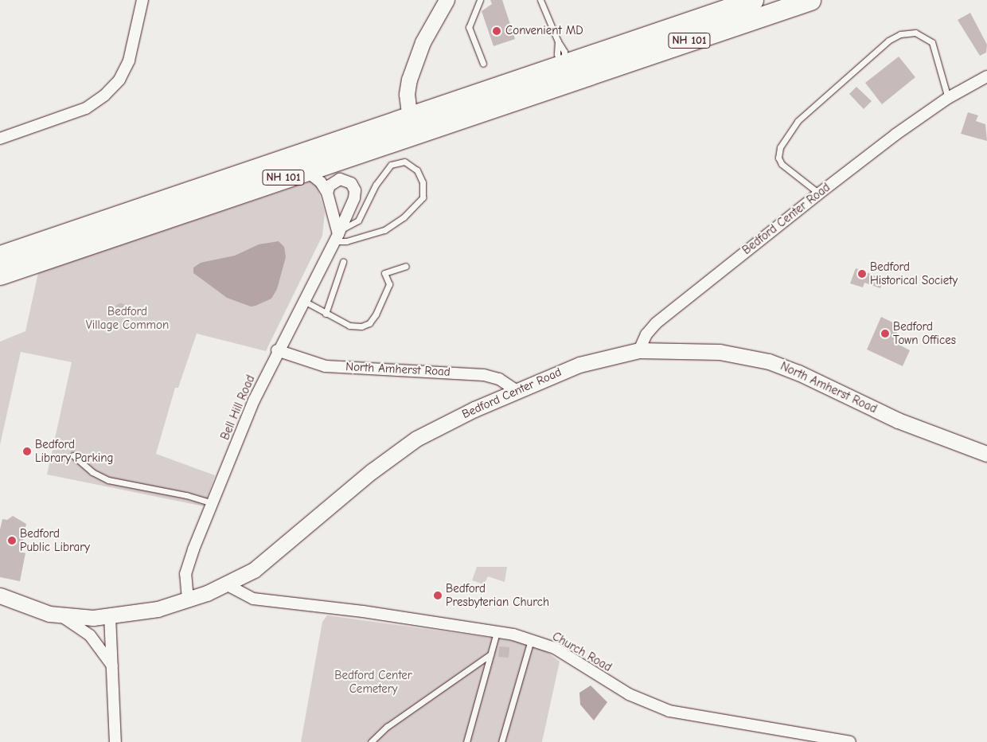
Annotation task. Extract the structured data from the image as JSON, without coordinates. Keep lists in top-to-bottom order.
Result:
{
  "streets": {
    "highway": ["NH 101"],
    "street": [
      "Bedford Center Road",
      "North Amherst Road",
      "Bell Hill Road",
      "Church Road"
    ]
  },
  "crossings": [
    ["Bedford Center Road", "North Amherst Road"],
    ["Bedford Center Road", "Bell Hill Road"],
    ["Bedford Center Road", "Church Road"],
    ["North Amherst Road", "Bell Hill Road"]
  ],
  "parks": ["Bedford Village Common", "Bedford Center Cemetery"],
  "places": [
    "Convenient MD",
    "Bedford Historical Society",
    "Bedford Town Offices",
    "Bedford Library Parking",
    "Bedford Public Library",
    "Bedford Presbyterian Church"
  ]
}
